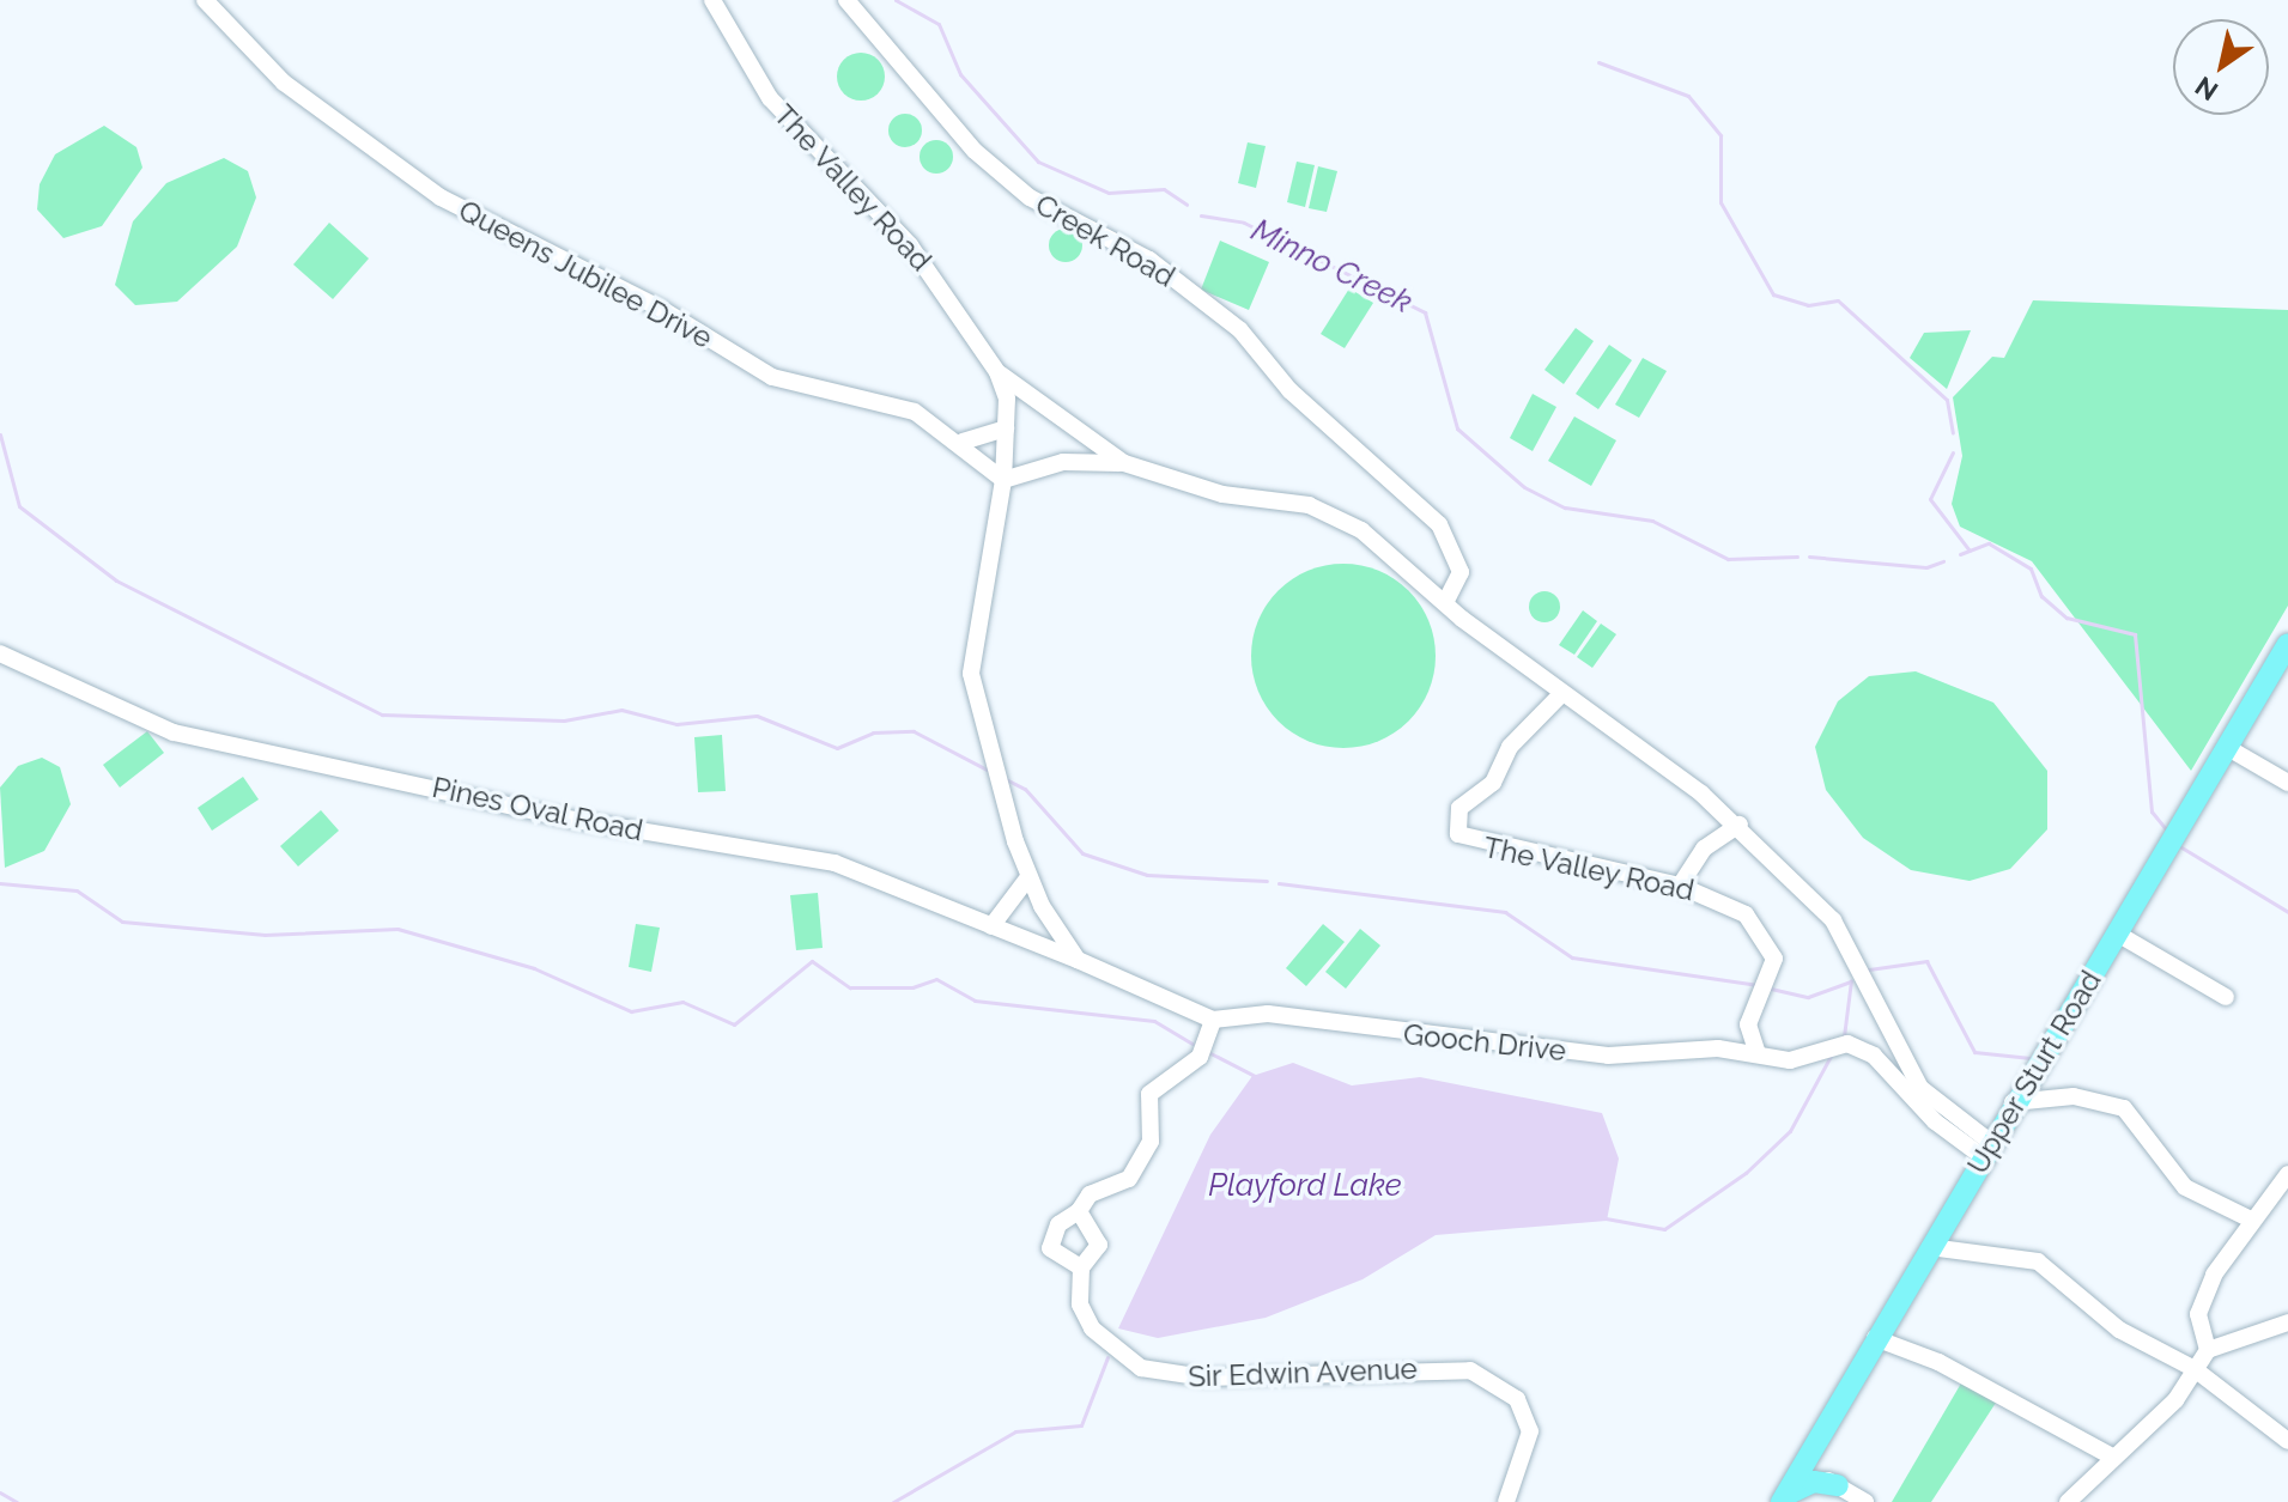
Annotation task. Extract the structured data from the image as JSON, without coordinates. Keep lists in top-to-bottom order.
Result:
{
  "streets": {
    "main road": ["Upper Sturt Road"],
    "street": [
      "The Valley Road",
      "Creek Road",
      "Queens Jubilee Drive",
      "Pines Oval Road",
      "Gooch Drive",
      "Sir Edwin Avenue"
    ]
  },
  "crossings": [
    ["The Valley Road", "Creek Road"],
    ["The Valley Road", "Queens Jubilee Drive"],
    ["The Valley Road", "Gooch Drive"],
    ["The Valley Road", "Upper Sturt Road"],
    ["Pines Oval Road", "Gooch Drive"],
    ["Gooch Drive", "Upper Sturt Road"]
  ],
  "water": ["Minno Creek", "Playford Lake"],
  "north": "bottom left"
}
